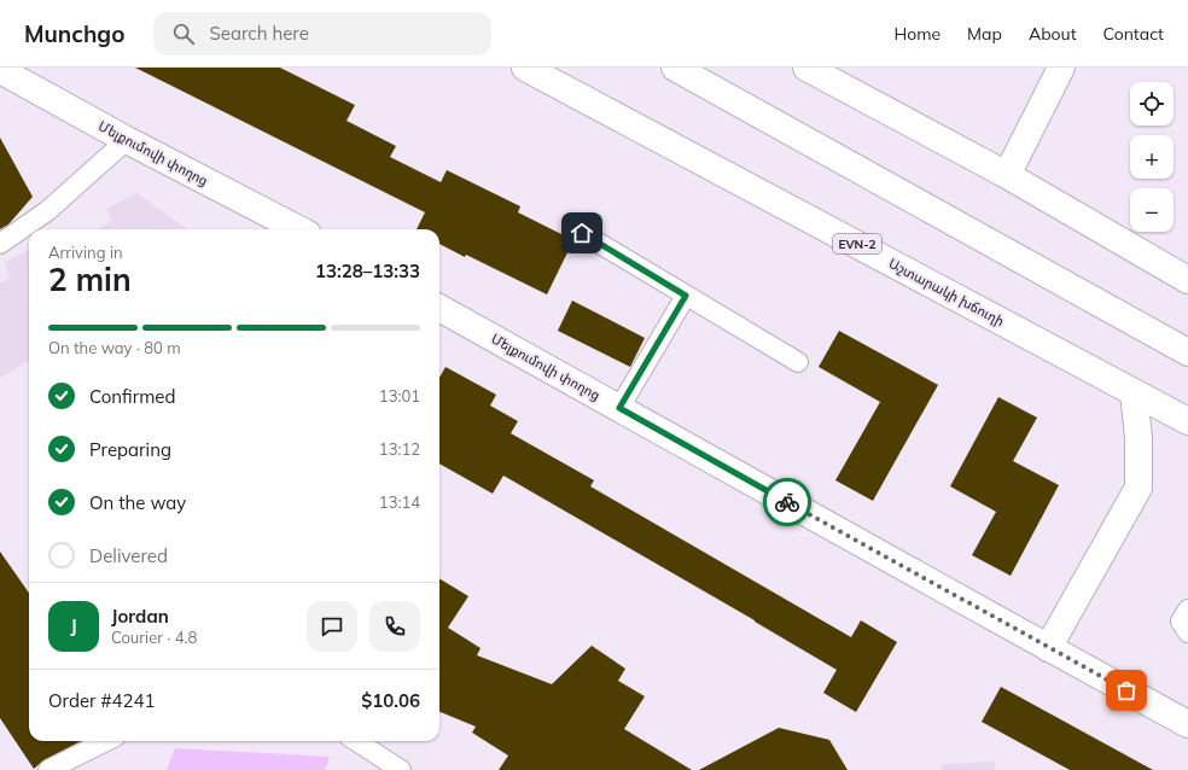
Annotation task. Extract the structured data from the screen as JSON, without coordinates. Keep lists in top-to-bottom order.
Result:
{
  "streets": {
    "street": ["Մելքումովի փողոց", "EVN-2", "Աշտարակի խճուղի"]
  },
  "page": {
    "header": "Munchgo",
    "search": "Search here",
    "nav": [
      "Home",
      "Map",
      "About",
      "Contact"
    ],
    "map_buttons": ["+", "−"],
    "heading": ["2 min", "Arriving in", "13:28–13:33"],
    "panel": [
      "Jordan",
      "Courier · 4.8",
      "Order #4241",
      "$10.06"
    ],
    "bar": "On the way · 80 m",
    "list": [
      ["Confirmed", "13:01"],
      ["Preparing", "13:12"],
      ["On the way", "13:14"],
      "Delivered"
    ],
    "round": "J"
  }
}
